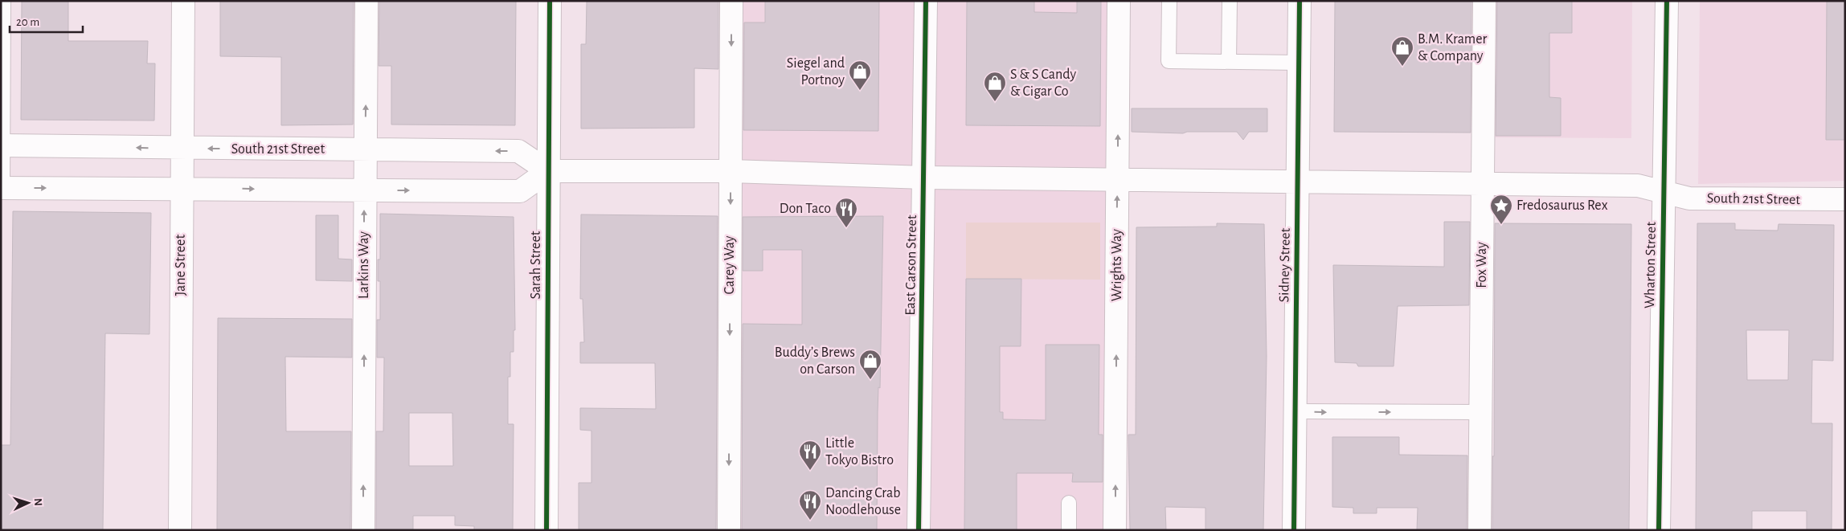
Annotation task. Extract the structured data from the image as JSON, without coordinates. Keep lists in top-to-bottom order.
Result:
{
  "streets": {
    "street": [
      "South 21st Street",
      "Jane Street",
      "Larkins Way",
      "Sarah Street",
      "Carey Way",
      "East Carson Street",
      "Wrights Way",
      "Sidney Street",
      "Fox Way",
      "Wharton Street"
    ]
  },
  "crossings": [
    ["South 21st Street", "Jane Street"],
    ["South 21st Street", "Larkins Way"],
    ["South 21st Street", "Sarah Street"],
    ["South 21st Street", "Carey Way"],
    ["South 21st Street", "East Carson Street"],
    ["South 21st Street", "Wrights Way"],
    ["South 21st Street", "Sidney Street"],
    ["South 21st Street", "Fox Way"],
    ["South 21st Street", "Wharton Street"]
  ],
  "one_way": ["Larkins Way", "Carey Way", "Wrights Way"],
  "places": {
    "shop": [
      "B.M. Kramer & Company",
      "Siegel and Portnoy",
      "S & S Candy & Cigar Co",
      "Buddy’s Brews on Carson"
    ],
    "place": ["Fredosaurus Rex"],
    "restaurant": ["Don Taco", "Little Tokyo Bistro", "Dancing Crab Noodlehouse"]
  },
  "scale_bar": "20 m",
  "north": "right"
}
